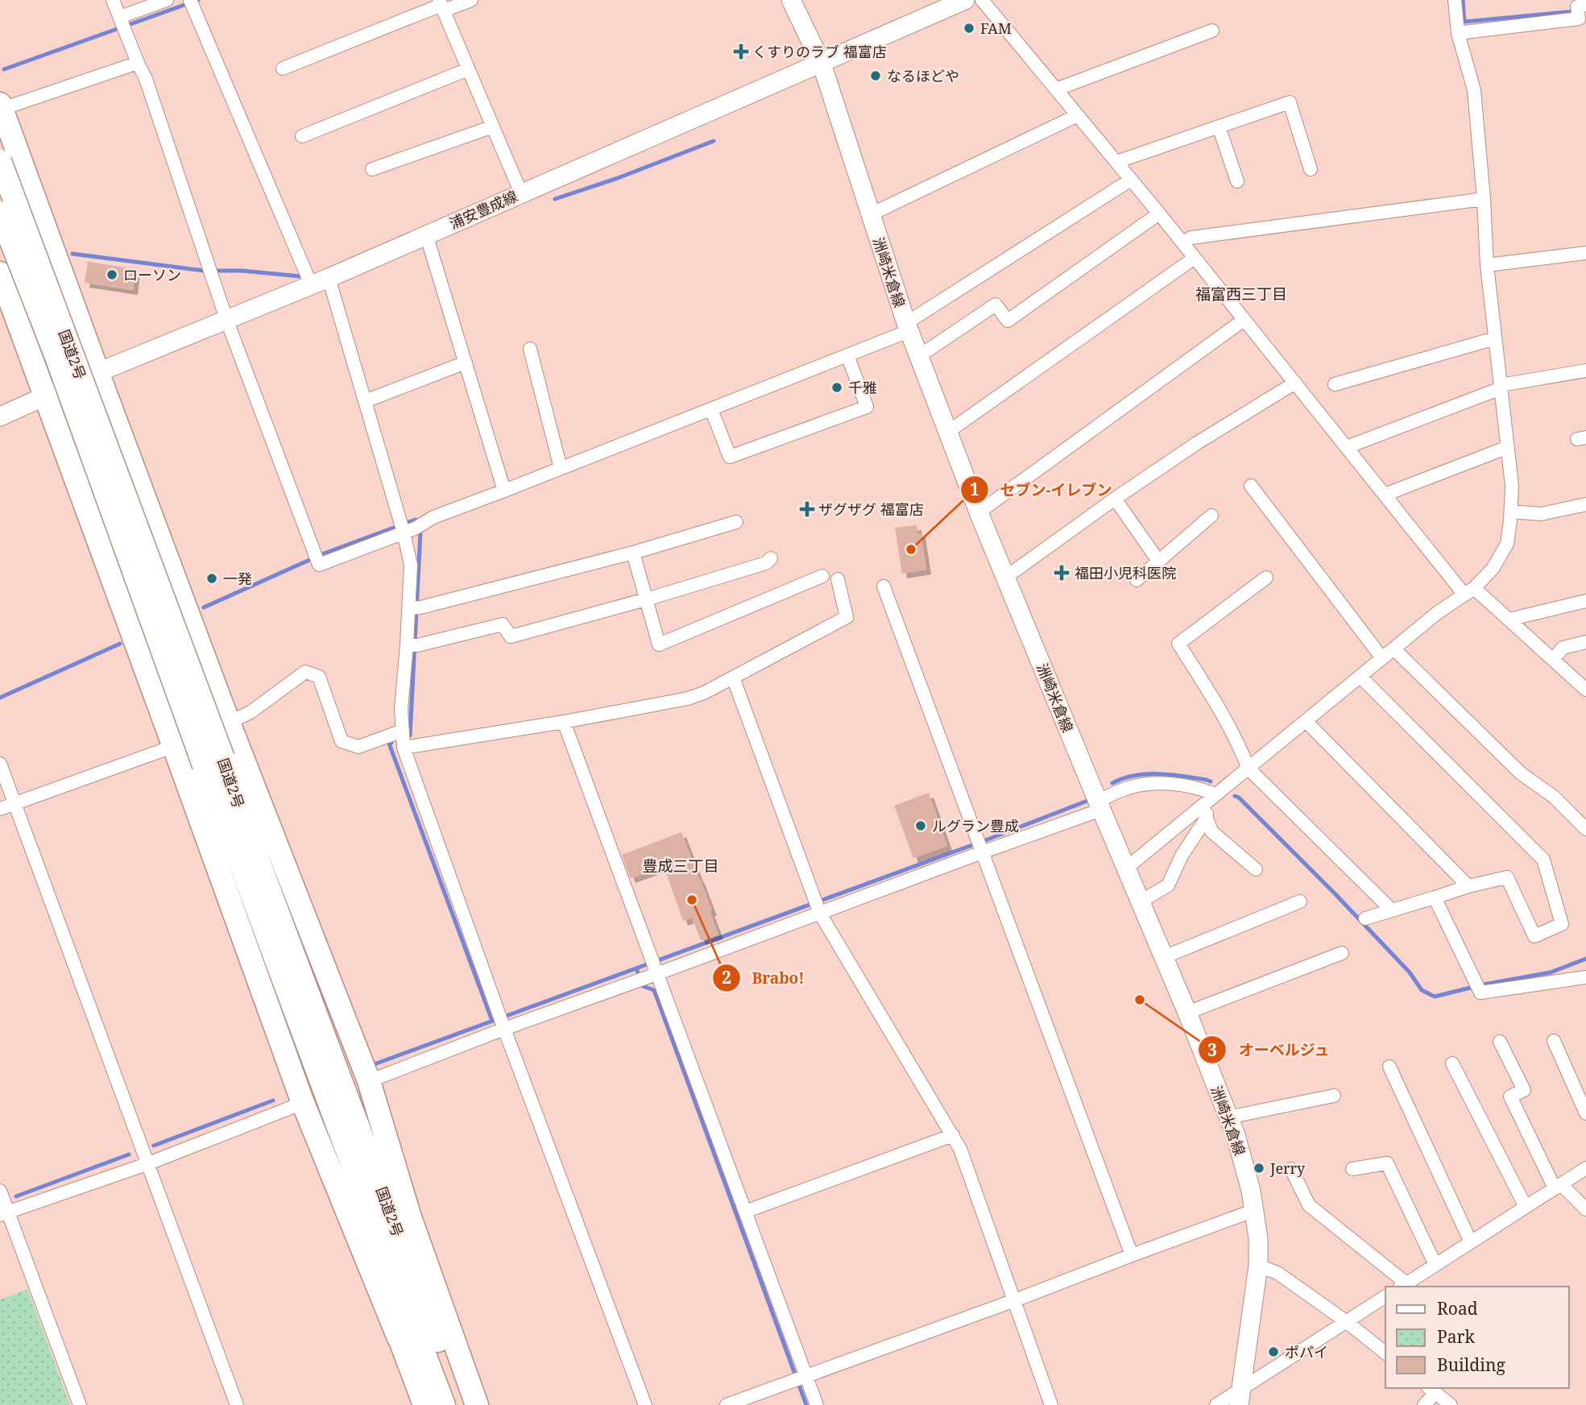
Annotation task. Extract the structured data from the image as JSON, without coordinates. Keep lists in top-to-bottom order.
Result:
{
  "streets": {
    "highway": ["国道2号"],
    "main road": ["浦安豊成線", "洲崎米倉線"]
  },
  "crossings": [
    ["浦安豊成線", "洲崎米倉線"]
  ],
  "districts": ["福富西三丁目", "豊成三丁目"],
  "places": {
    "other": [
      "FAM",
      "なるほどや",
      "ローソン",
      "千雅",
      "セブン-イレブン",
      "一発",
      "ルグラン豊成",
      "Brabo!",
      "オーベルジュ",
      "Jerry",
      "ポパイ"
    ],
    "health": ["くすりのラブ 福富店", "ザグザグ 福富店", "福田小児科医院"]
  },
  "legend": ["Road", "Park", "Building"]
}
